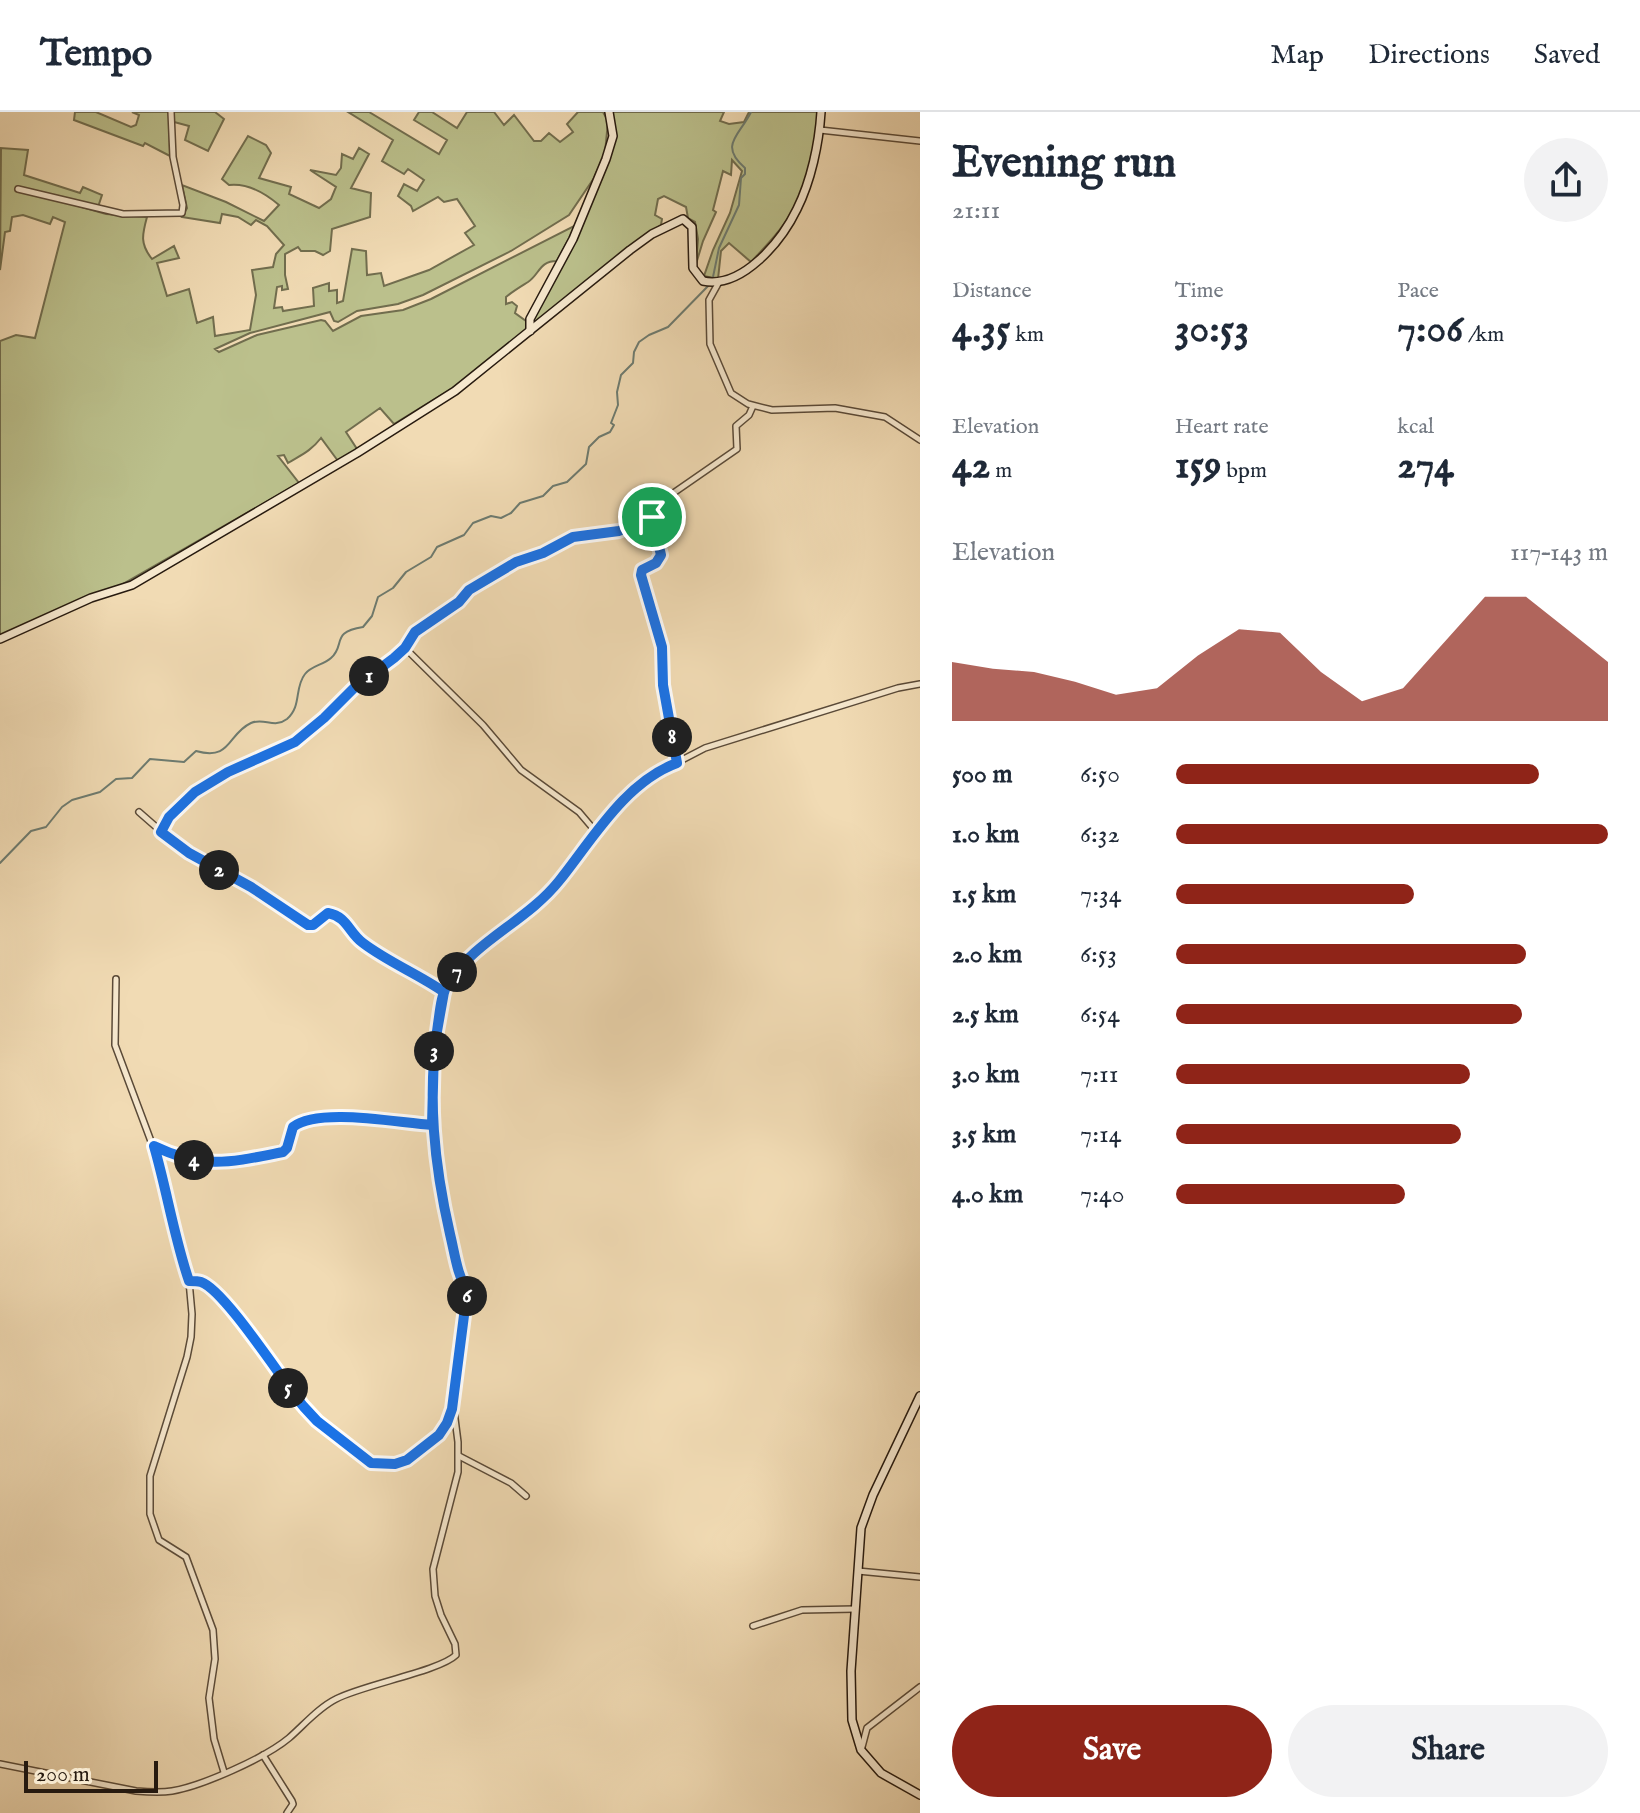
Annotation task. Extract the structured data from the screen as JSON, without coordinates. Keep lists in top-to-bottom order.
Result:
{
  "scale_bar": "200 m",
  "page": {
    "header": "Tempo",
    "nav": ["Map", "Directions", "Saved"],
    "heading": ["Evening run", "21:11"],
    "stats": [
      ["Distance", "4.35 km"],
      ["Time", "30:53"],
      ["Pace", "7:06 /km"],
      ["Elevation", "42 m"],
      ["Heart rate", "159 bpm"],
      ["kcal", "274"]
    ],
    "chart": ["Elevation", "117–143 m"],
    "pins": [
      "1",
      "8",
      "2",
      "7",
      "3",
      "4",
      "6",
      "5"
    ],
    "list": [
      {
        "name": "500 m",
        "note": "6:50"
      },
      {
        "name": "1.0 km",
        "note": "6:32"
      },
      {
        "name": "1.5 km",
        "note": "7:34"
      },
      {
        "name": "2.0 km",
        "note": "6:53"
      },
      {
        "name": "2.5 km",
        "note": "6:54"
      },
      {
        "name": "3.0 km",
        "note": "7:11"
      },
      {
        "name": "3.5 km",
        "note": "7:14"
      },
      {
        "name": "4.0 km",
        "note": "7:40"
      }
    ],
    "buttons": ["Save", "Share"],
    "scale": "200 m"
  }
}
